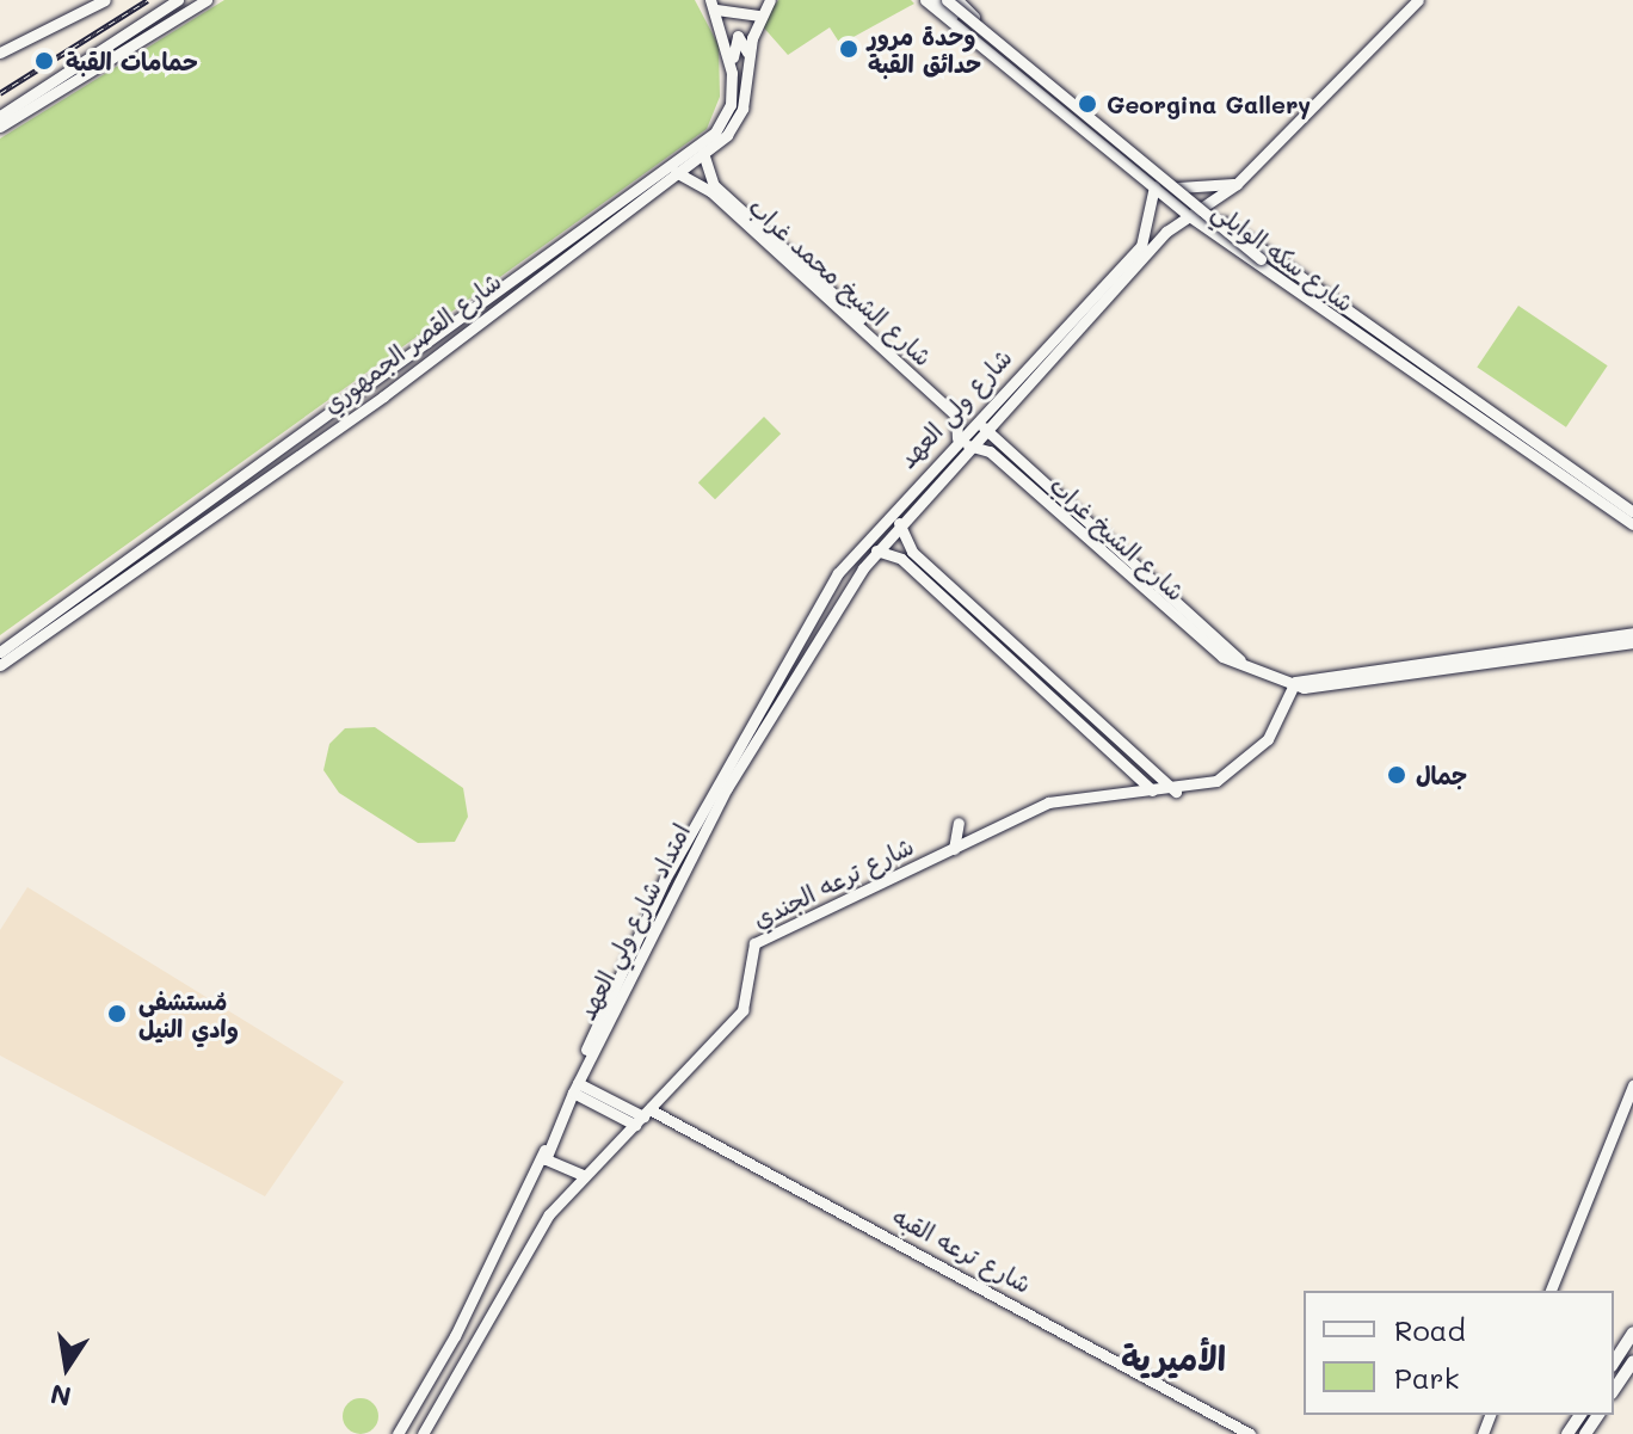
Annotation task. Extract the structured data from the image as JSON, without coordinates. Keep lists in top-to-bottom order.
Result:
{
  "streets": {
    "main road": [
      "شارع سكه الوايلي",
      "شارع الشيخ محمد غراب",
      "شارع القصر الجمهوري",
      "شارع ولى العهد",
      "شارع الشيخ غراب",
      "شارع ترعه الجندي",
      "امتداد شارع ولي العهد",
      "شارع ترعه القبه"
    ]
  },
  "crossings": [
    ["شارع سكه الوايلي", "شارع ولى العهد"],
    ["شارع الشيخ محمد غراب", "شارع القصر الجمهوري"],
    ["شارع الشيخ محمد غراب", "شارع ولى العهد"],
    ["شارع الشيخ محمد غراب", "شارع الشيخ غراب"],
    ["شارع ولى العهد", "شارع الشيخ غراب"],
    ["شارع ولى العهد", "امتداد شارع ولي العهد"],
    ["شارع الشيخ غراب", "شارع ترعه الجندي"],
    ["شارع ترعه الجندي", "شارع ترعه القبه"],
    ["امتداد شارع ولي العهد", "شارع ترعه القبه"]
  ],
  "districts": ["الأميرية"],
  "places": [
    "وحدة مرور حدائق القبة",
    "حمامات القبة",
    "Georgina Gallery",
    "جمال",
    "مُستشفى وادي النيل"
  ],
  "legend": ["Road", "Park"],
  "north": "bottom"
}
